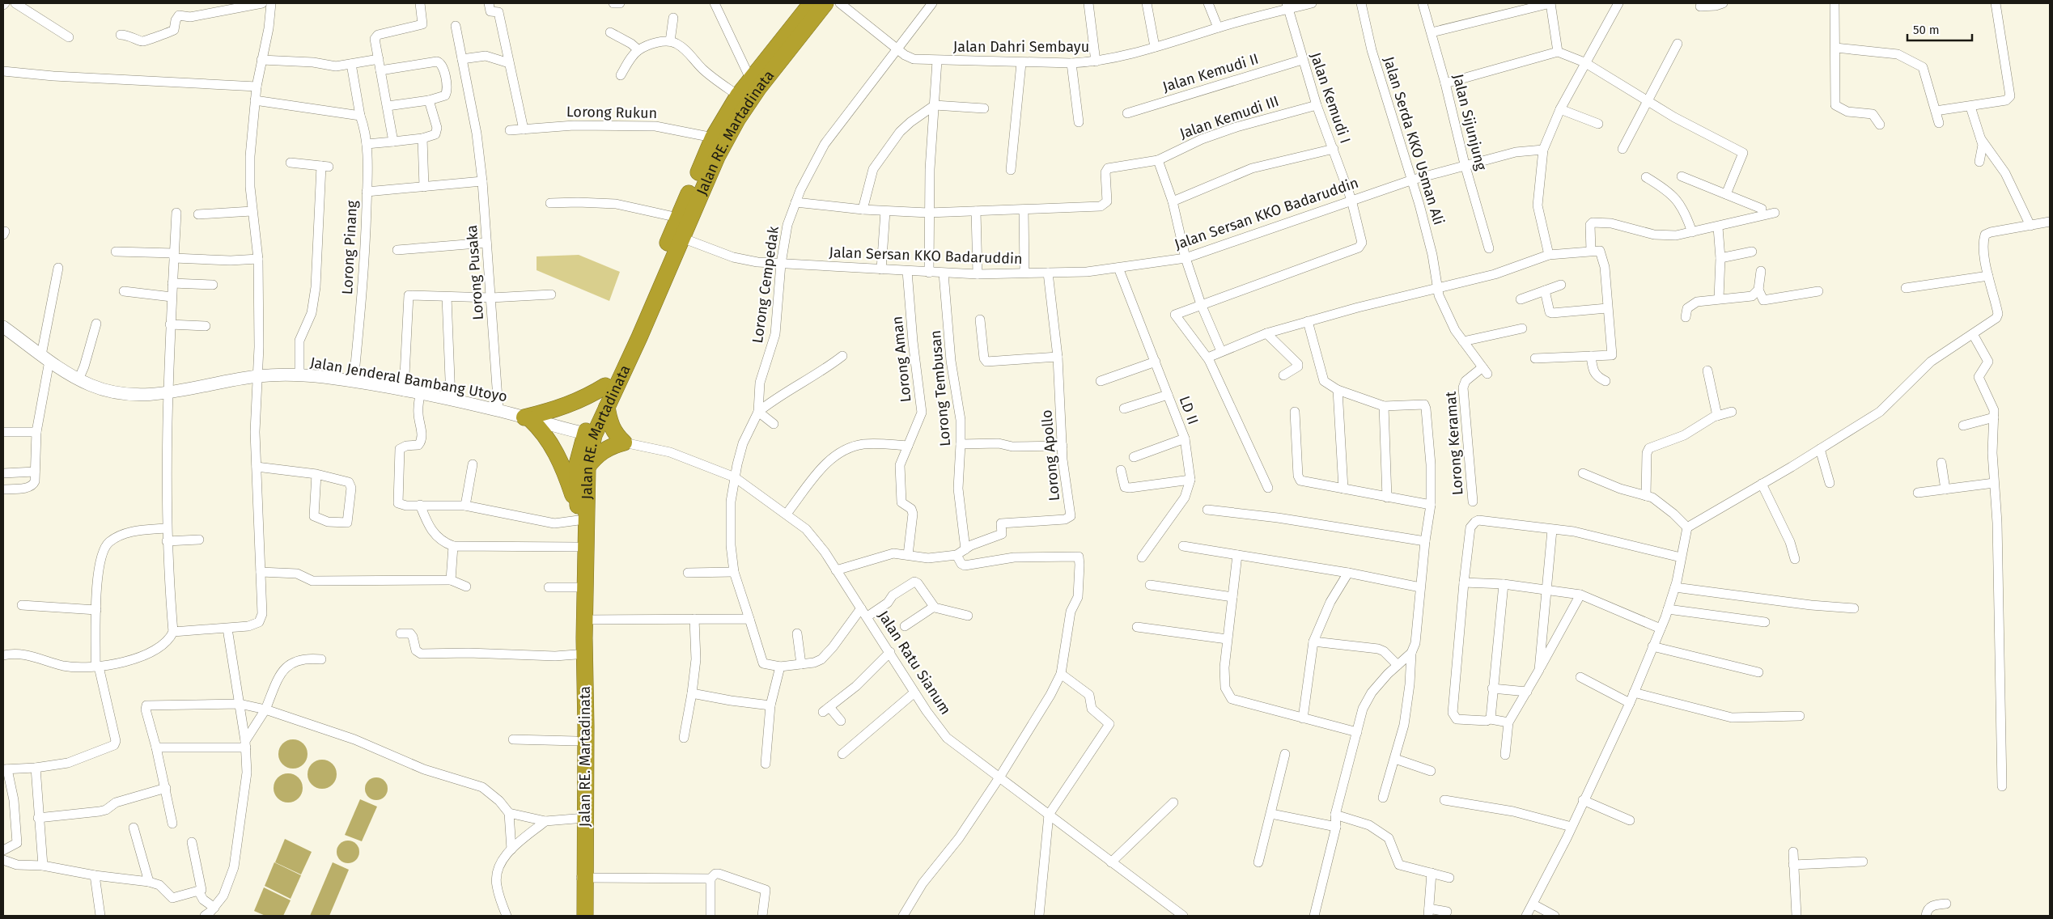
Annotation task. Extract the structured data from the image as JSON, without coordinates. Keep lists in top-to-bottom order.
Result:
{
  "streets": {
    "highway": ["Jalan RE. Martadinata"],
    "street": [
      "Jalan Dahri Sembayu",
      "Jalan Kemudi II",
      "Jalan Kemudi I",
      "Lorong Rukun",
      "Jalan Kemudi III",
      "Jalan Sijunjung",
      "Jalan Serda KKO Usman Ali",
      "Jalan Sersan KKO Badaruddin",
      "Lorong Pinang",
      "Lorong Pusaka",
      "Lorong Cempedak",
      "Lorong Aman",
      "Jalan Jenderal Bambang Utoyo",
      "Lorong Tembusan",
      "LD II",
      "Lorong Keramat",
      "Lorong Apollo",
      "Jalan Ratu Sianum"
    ]
  },
  "crossings": [
    ["Jalan Dahri Sembayu", "Jalan Kemudi I"],
    ["Jalan Dahri Sembayu", "Lorong Cempedak"],
    ["Jalan Kemudi II", "Jalan Kemudi I"],
    ["Jalan Kemudi I", "Jalan Kemudi III"],
    ["Jalan Kemudi I", "Jalan Sersan KKO Badaruddin"],
    ["Jalan Sijunjung", "Jalan Sersan KKO Badaruddin"],
    ["Jalan RE. Martadinata", "Jalan Sersan KKO Badaruddin"],
    ["Jalan RE. Martadinata", "Jalan Jenderal Bambang Utoyo"],
    ["Jalan Serda KKO Usman Ali", "Jalan Sersan KKO Badaruddin"],
    ["Jalan Serda KKO Usman Ali", "Lorong Keramat"],
    ["Jalan Sersan KKO Badaruddin", "Lorong Cempedak"],
    ["Jalan Sersan KKO Badaruddin", "Lorong Aman"],
    ["Jalan Sersan KKO Badaruddin", "Lorong Tembusan"],
    ["Jalan Sersan KKO Badaruddin", "LD II"],
    ["Jalan Sersan KKO Badaruddin", "Lorong Apollo"],
    ["Lorong Pinang", "Jalan Jenderal Bambang Utoyo"],
    ["Lorong Pusaka", "Jalan Jenderal Bambang Utoyo"],
    ["Lorong Cempedak", "Jalan Ratu Sianum"],
    ["Lorong Tembusan", "Lorong Apollo"]
  ],
  "scale_bar": "50 m"
}
